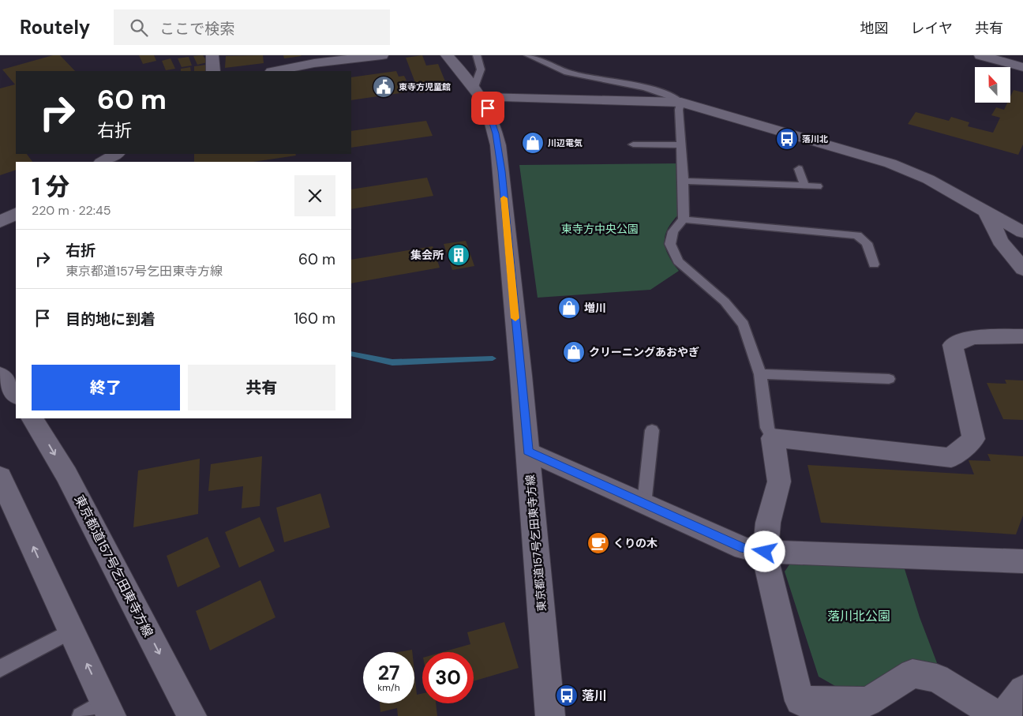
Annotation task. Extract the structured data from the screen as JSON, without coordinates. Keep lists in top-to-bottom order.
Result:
{
  "streets": {
    "street": ["東京都道157号乞田東寺方線"]
  },
  "parks": ["東寺方中央公園", "落川北公園"],
  "places": {
    "public building": ["東寺方児童館"],
    "bus stop": ["落川北", "落川"],
    "shop": ["川辺電気", "増川", "クリーニングあおやぎ"],
    "building": ["集会所"],
    "cafe": ["くりの木"]
  },
  "north": "top",
  "page": {
    "header": "Routely",
    "search": "ここで検索",
    "nav": ["地図", "レイヤ", "共有"],
    "turn": ["60 m", "右折"],
    "heading": ["1 分", "220 m · 22:45"],
    "list": [
      {
        "name": "右折",
        "note": "東京都道157号乞田東寺方線",
        "value": "60 m"
      },
      {
        "name": "目的地に到着",
        "value": "160 m"
      }
    ],
    "buttons": ["終了", "共有"],
    "speed": "27 km/h",
    "limit": "30"
  }
}
